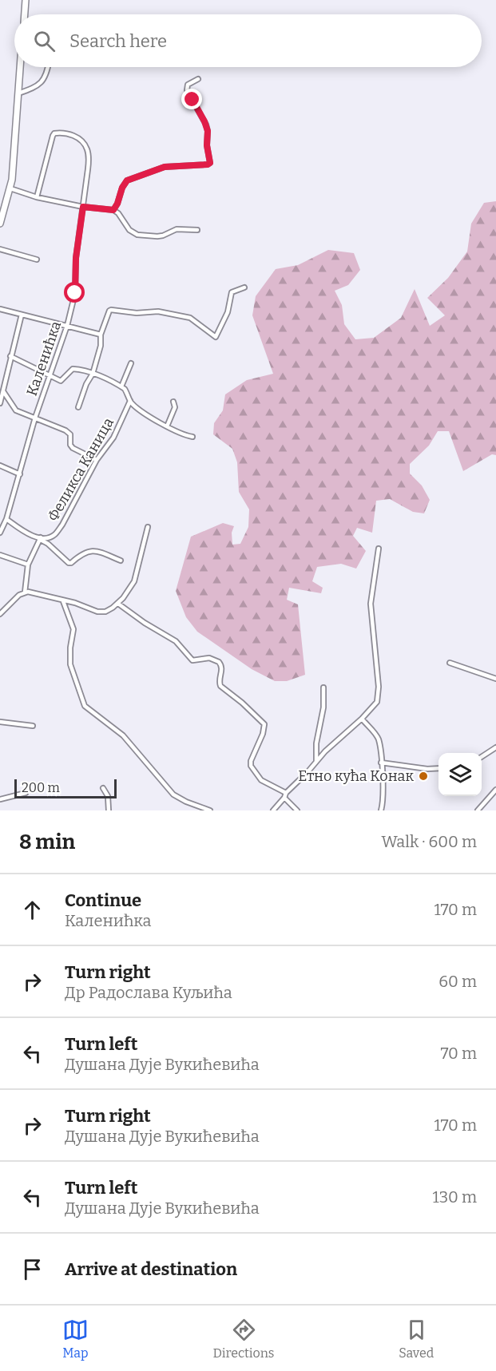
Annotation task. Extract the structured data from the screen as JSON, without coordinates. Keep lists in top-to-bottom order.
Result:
{
  "streets": {
    "street": ["Каленићка", "Феликса Каница"]
  },
  "places": ["Етно кућа Конак"],
  "scale_bar": "200 m",
  "page": {
    "search": "Search here",
    "scale": "200 m",
    "heading": ["8 min", "Walk · 600 m"],
    "list": [
      ["Continue", "Каленићка", "170 m"],
      ["Turn right", "Др Радослава Куљића", "60 m"],
      ["Turn left", "Душана Дује Вукићевића", "70 m"],
      ["Turn right", "Душана Дује Вукићевића", "170 m"],
      ["Turn left", "Душана Дује Вукићевића", "130 m"],
      "Arrive at destination"
    ],
    "nav": ["Map", "Directions", "Saved"]
  }
}
